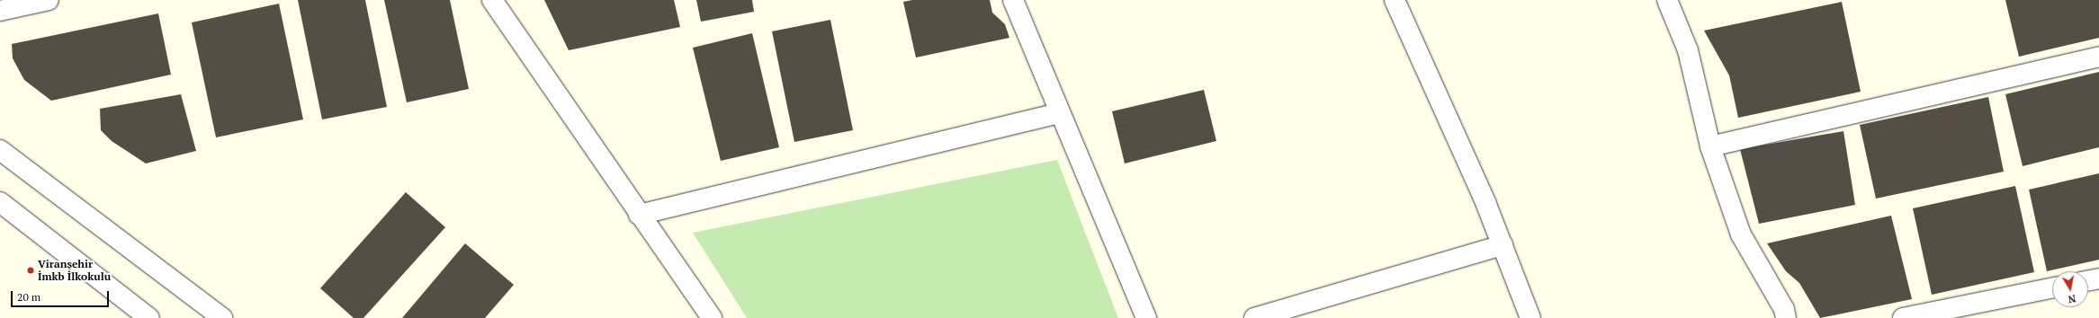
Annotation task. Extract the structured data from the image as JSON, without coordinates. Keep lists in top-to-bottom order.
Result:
{
  "places": ["Viranşehir İmkb İlkokulu"],
  "scale_bar": "20 m",
  "north": "bottom"
}
